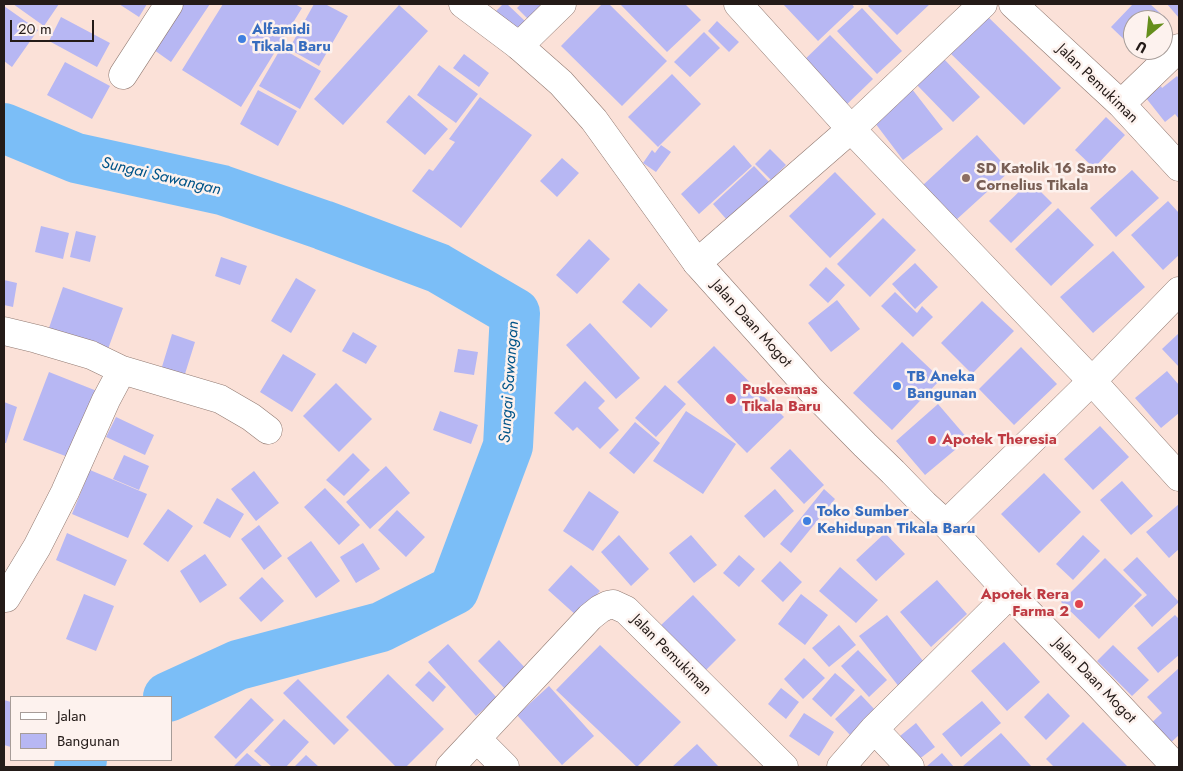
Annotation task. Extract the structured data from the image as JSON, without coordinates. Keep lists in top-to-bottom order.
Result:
{
  "streets": {
    "street": ["Jalan Pemukiman", "Jalan Daan Mogot"]
  },
  "water": ["Sungai Sawangan"],
  "places": [
    "Alfamidi Tikala Baru",
    "SD Katolik 16 Santo Cornelius Tikala",
    "TB Aneka Bangunan",
    "Puskesmas Tikala Baru",
    "Apotek Theresia",
    "Toko Sumber Kehidupan Tikala Baru",
    "Apotek Rera Farma 2"
  ],
  "legend": ["Jalan", "Bangunan"],
  "scale_bar": "20 m",
  "north": "bottom left"
}
